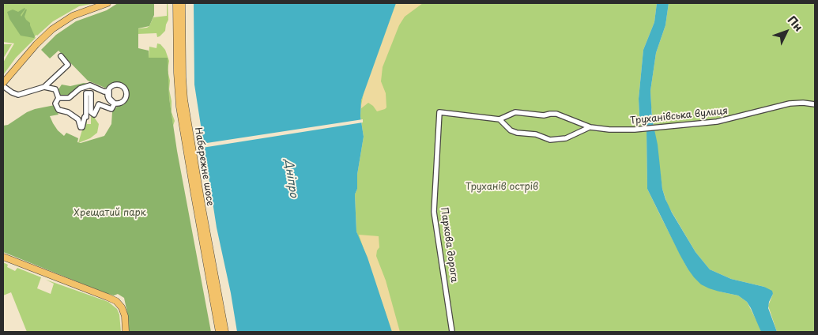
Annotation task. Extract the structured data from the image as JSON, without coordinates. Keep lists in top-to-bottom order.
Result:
{
  "streets": {
    "main road": ["Набережне шосе"],
    "street": ["Труханівська вулиця", "Паркова дорога"]
  },
  "crossings": [
    ["Труханівська вулиця", "Паркова дорога"]
  ],
  "water": ["Дніпро"],
  "parks": ["Труханів острів", "Хрещатий парк"],
  "north": "top right"
}
